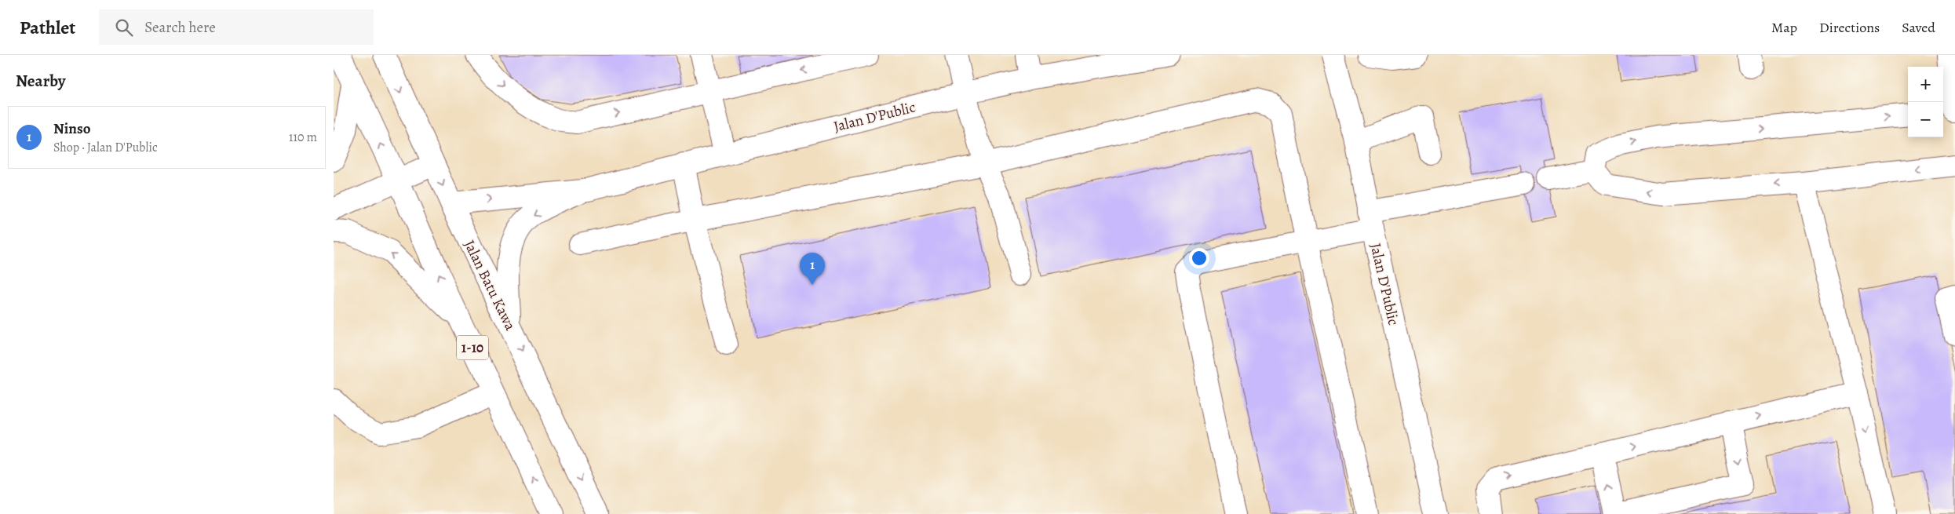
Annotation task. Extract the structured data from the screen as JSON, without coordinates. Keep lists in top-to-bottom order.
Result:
{
  "streets": {
    "main road": ["Jalan D'Public", "Jalan Batu Kawa", "1-10"]
  },
  "page": {
    "header": "Pathlet",
    "search": "Search here",
    "nav": ["Map", "Directions", "Saved"],
    "heading": "Nearby",
    "map_buttons": ["+", "−"],
    "list": [
      {
        "mark": "1",
        "name": "Ninso",
        "note": "Shop · Jalan D'Public",
        "value": "110 m"
      }
    ],
    "pins": "1"
  }
}
